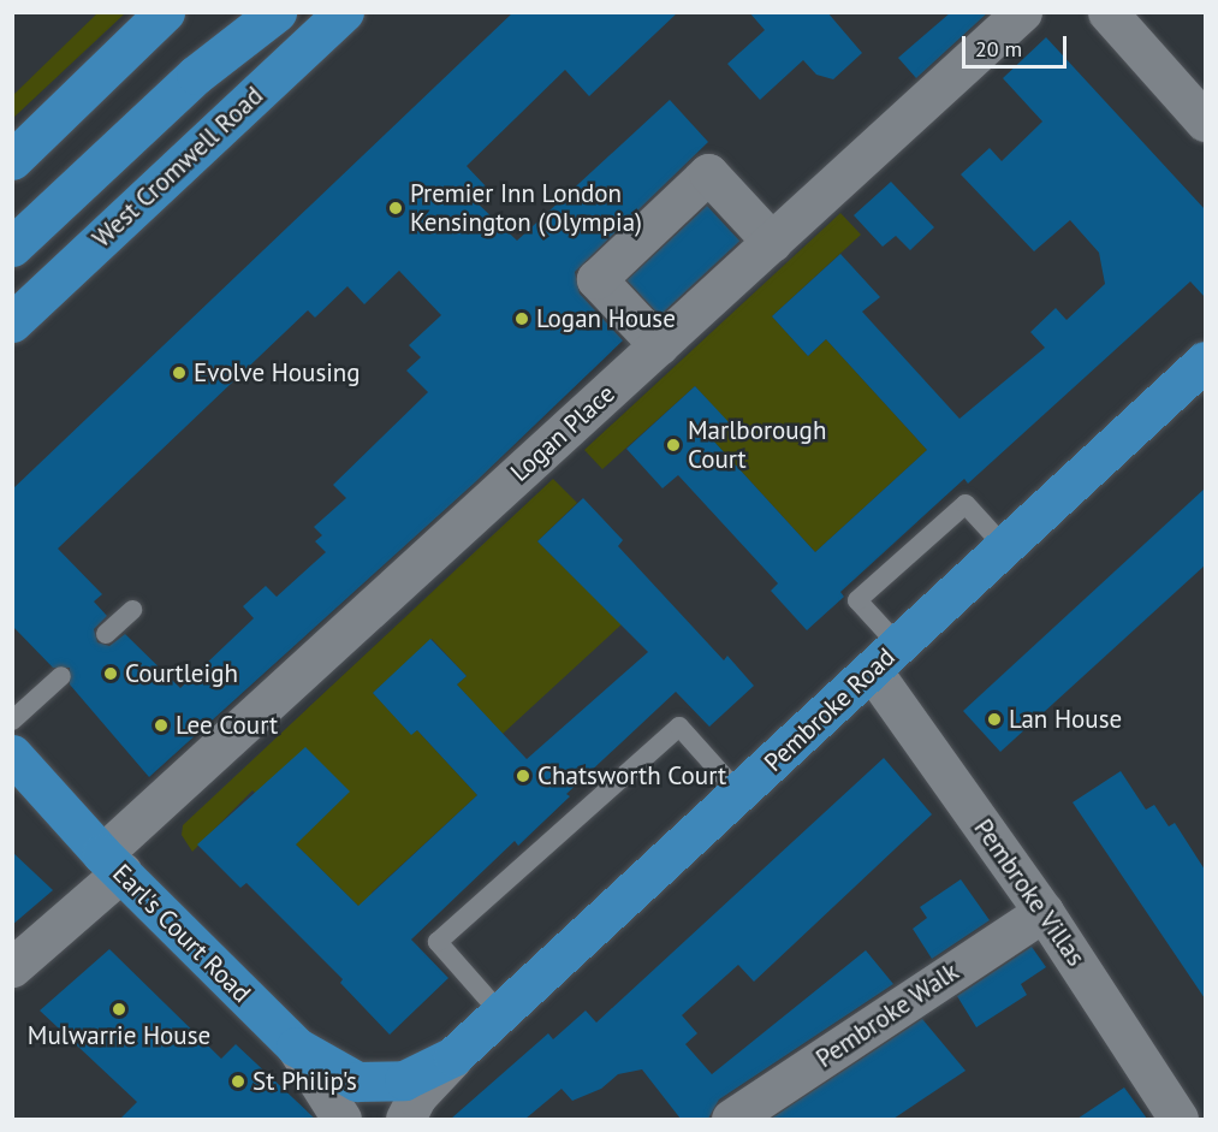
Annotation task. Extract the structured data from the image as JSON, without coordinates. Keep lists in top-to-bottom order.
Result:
{
  "streets": {
    "highway": ["West Cromwell Road", "Pembroke Road", "Earl's Court Road"],
    "street": ["Logan Place", "Pembroke Villas", "Pembroke Walk"]
  },
  "crossings": [
    ["Logan Place", "Earl's Court Road"],
    ["Pembroke Road", "Pembroke Villas"],
    ["Pembroke Road", "Earl's Court Road"],
    ["Pembroke Villas", "Pembroke Walk"]
  ],
  "places": [
    "Premier Inn London Kensington (Olympia)",
    "Logan House",
    "Evolve Housing",
    "Marlborough Court",
    "Courtleigh",
    "Lan House",
    "Lee Court",
    "Chatsworth Court",
    "Mulwarrie House",
    "St Philip's"
  ],
  "scale_bar": "20 m"
}
